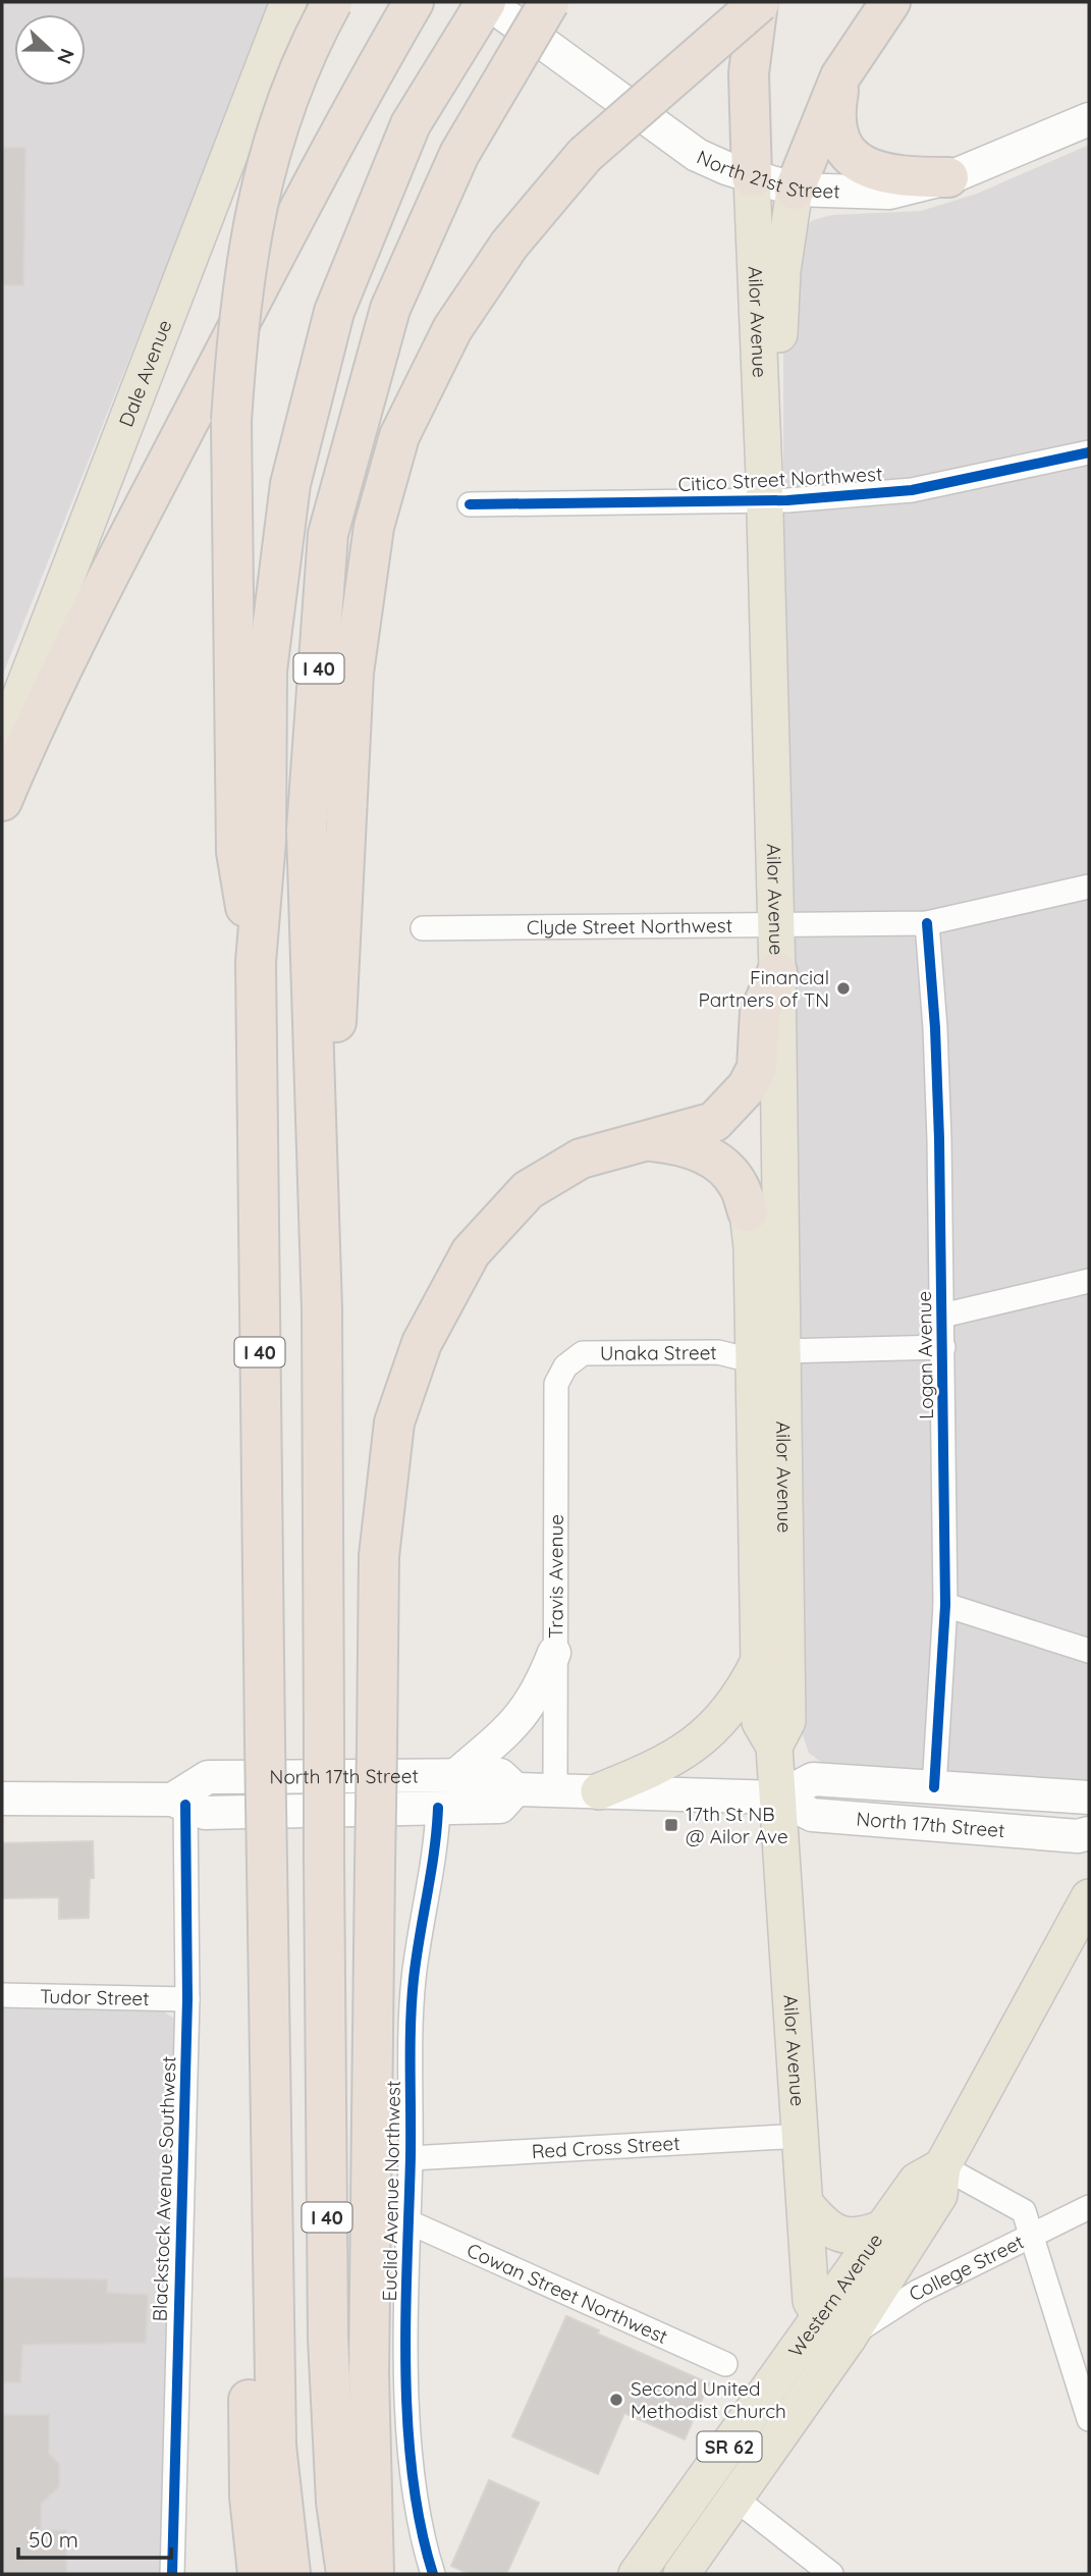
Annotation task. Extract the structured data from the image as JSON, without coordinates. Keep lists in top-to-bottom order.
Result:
{
  "streets": {
    "highway": ["I 40"],
    "main road": [
      "North 21st Street",
      "Ailor Avenue",
      "Dale Avenue",
      "North 17th Street",
      "Western Avenue",
      "SR 62"
    ],
    "street": [
      "Citico Street Northwest",
      "Clyde Street Northwest",
      "Unaka Street",
      "Logan Avenue",
      "Travis Avenue",
      "Tudor Street",
      "Red Cross Street",
      "Blackstock Avenue Southwest",
      "Euclid Avenue Northwest",
      "College Street",
      "Cowan Street Northwest"
    ]
  },
  "crossings": [
    ["North 21st Street", "Ailor Avenue"],
    ["North 21st Street", "I 40"],
    ["Ailor Avenue", "Citico Street Northwest"],
    ["Ailor Avenue", "Clyde Street Northwest"],
    ["Ailor Avenue", "Unaka Street"],
    ["Ailor Avenue", "North 17th Street"],
    ["Ailor Avenue", "Red Cross Street"],
    ["Ailor Avenue", "College Street"],
    ["Ailor Avenue", "Western Avenue"],
    ["Clyde Street Northwest", "Logan Avenue"],
    ["Unaka Street", "Logan Avenue"],
    ["Unaka Street", "Travis Avenue"],
    ["Logan Avenue", "North 17th Street"],
    ["Travis Avenue", "North 17th Street"],
    ["North 17th Street", "Blackstock Avenue Southwest"],
    ["North 17th Street", "Euclid Avenue Northwest"],
    ["Tudor Street", "Blackstock Avenue Southwest"],
    ["Red Cross Street", "Euclid Avenue Northwest"],
    ["Euclid Avenue Northwest", "Cowan Street Northwest"],
    ["College Street", "Western Avenue"]
  ],
  "places": {
    "other": ["Financial Partners of TN", "Second United Methodist Church"],
    "transit": ["17th St NB @ Ailor Ave"]
  },
  "scale_bar": "50 m",
  "north": "right"
}
